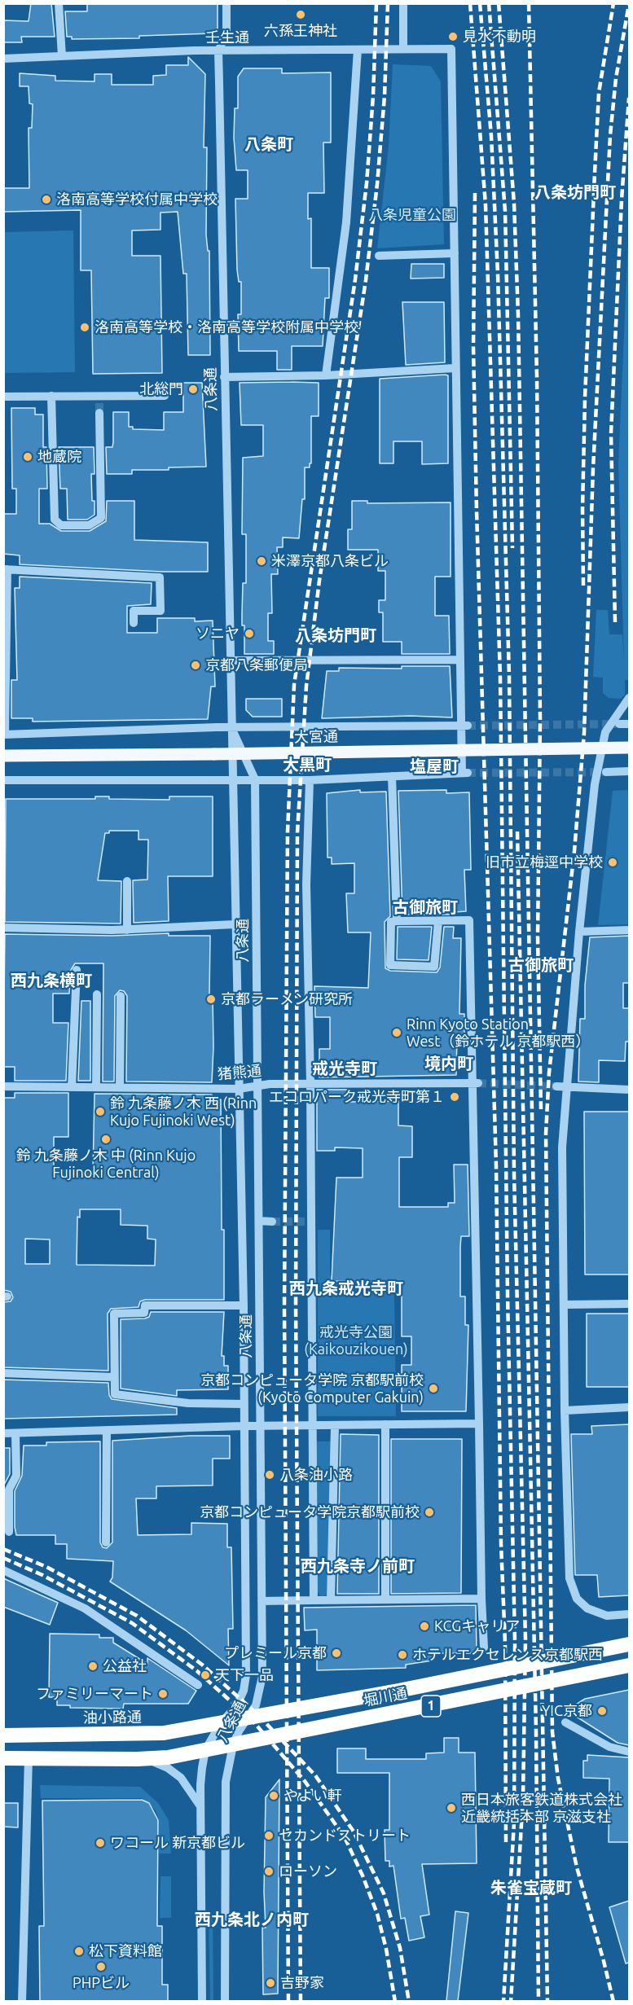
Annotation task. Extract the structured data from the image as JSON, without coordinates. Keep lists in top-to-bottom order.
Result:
{
  "streets": {
    "highway": ["堀川通", "1", "油小路通"],
    "main road": ["大宮通"],
    "street": ["壬生通", "八条通", "猪熊通"]
  },
  "crossings": [
    ["壬生通", "八条通"],
    ["八条通", "猪熊通"],
    ["八条通", "堀川通"],
    ["八条通", "1"],
    ["八条通", "油小路通"],
    ["堀川通", "1"],
    ["堀川通", "油小路通"]
  ],
  "districts": [
    "八条町",
    "八条坊門町",
    "八条坊門町",
    "大黒町",
    "塩屋町",
    "古御旅町",
    "古御旅町",
    "西九条横町",
    "境内町",
    "戒光寺町",
    "西九条戒光寺町",
    "西九条寺ノ前町",
    "朱雀宝蔵町",
    "西九条北ノ内町"
  ],
  "parks": ["八条児童公園", "戒光寺公園 (Kaikouzikouen)"],
  "places": [
    "六孫王神社",
    "見水不動明",
    "洛南高等学校付属中学校",
    "洛南高等学校・洛南高等学校附属中学校",
    "北総門",
    "地蔵院",
    "米澤京都八条ビル",
    "ソニヤ",
    "京都八条郵便局",
    "旧市立梅逕中学校",
    "京都ラーメン研究所",
    "Rinn Kyoto Station West（鈴ホテル 京都駅西）",
    "エコロパーク戒光寺町第１",
    "鈴 九条藤ノ木 西 (Rinn Kujo Fujinoki West)",
    "鈴 九条藤ノ木 中 (Rinn Kujo Fujinoki Central)",
    "京都コンピュータ学院 京都駅前校 (Kyoto Computer Gakuin)",
    "八条油小路",
    "京都コンピュータ学院京都駅前校",
    "KCGキャリア",
    "プレミール京都",
    "ホテルエクセレンス京都駅西",
    "公益社",
    "天下一品",
    "ファミリーマート",
    "YIC京都",
    "やよい軒",
    "西日本旅客鉄道株式会社 近畿統括本部 京滋支社",
    "セカンドストリート",
    "ワコール 新京都ビル",
    "ローソン",
    "松下資料館",
    "PHPビル",
    "吉野家"
  ]
}
